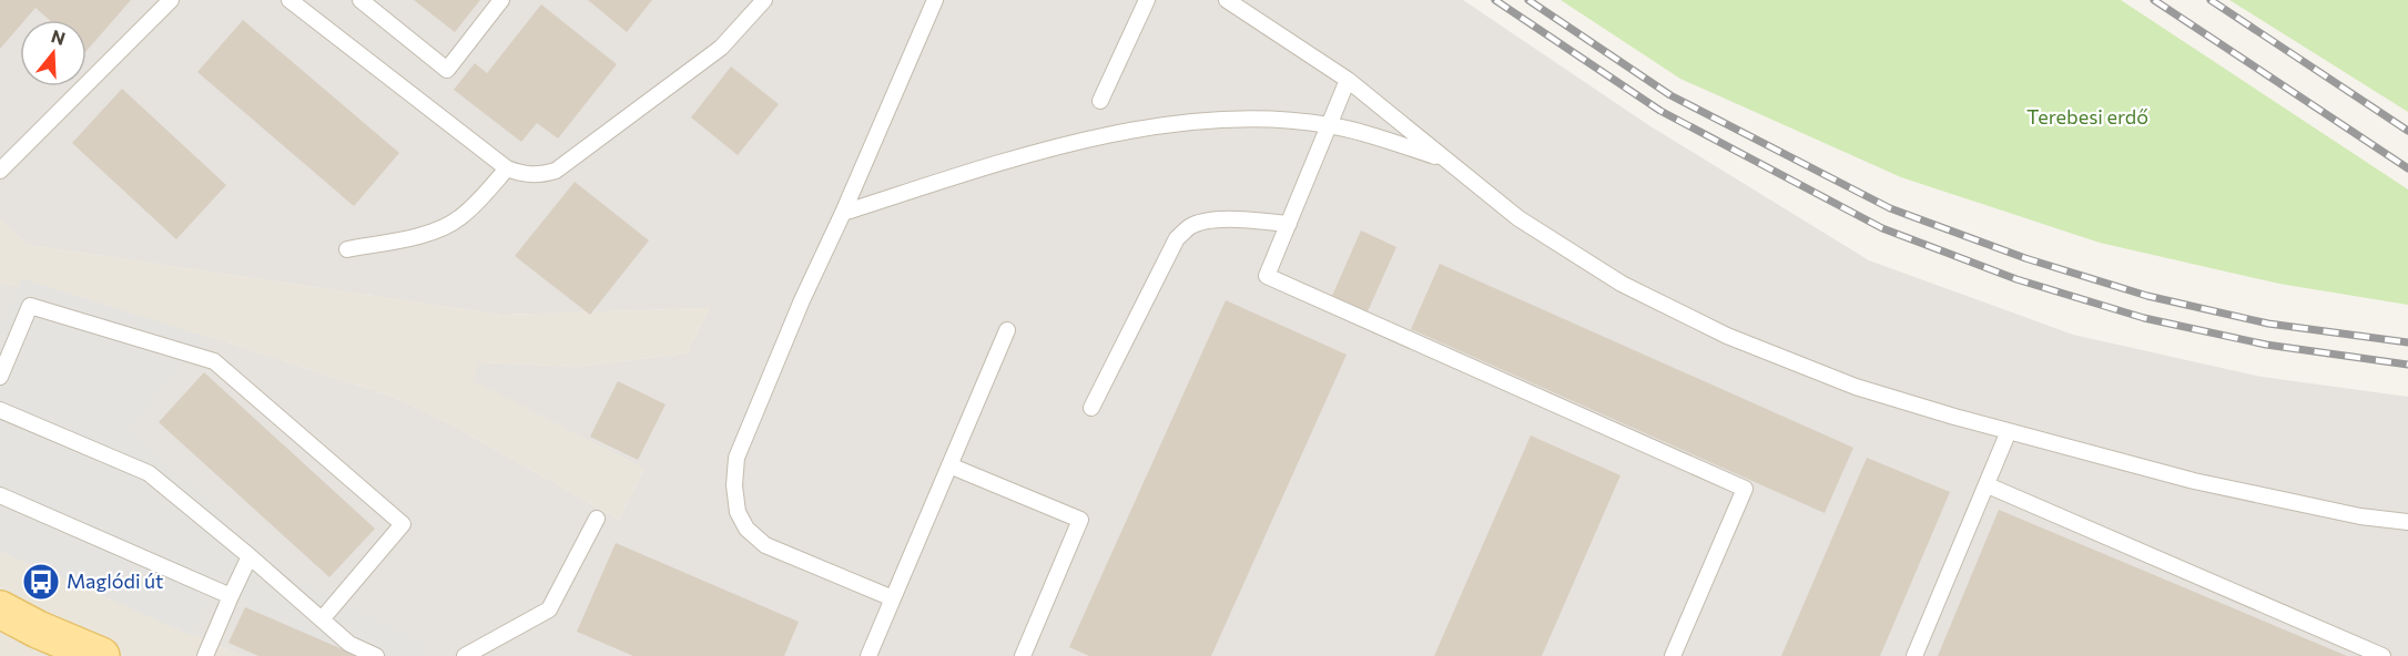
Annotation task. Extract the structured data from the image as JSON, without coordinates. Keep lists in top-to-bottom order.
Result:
{
  "parks": ["Terebesi erdő"],
  "places": {
    "bus stop": ["Maglódi út"]
  },
  "north": "top"
}
